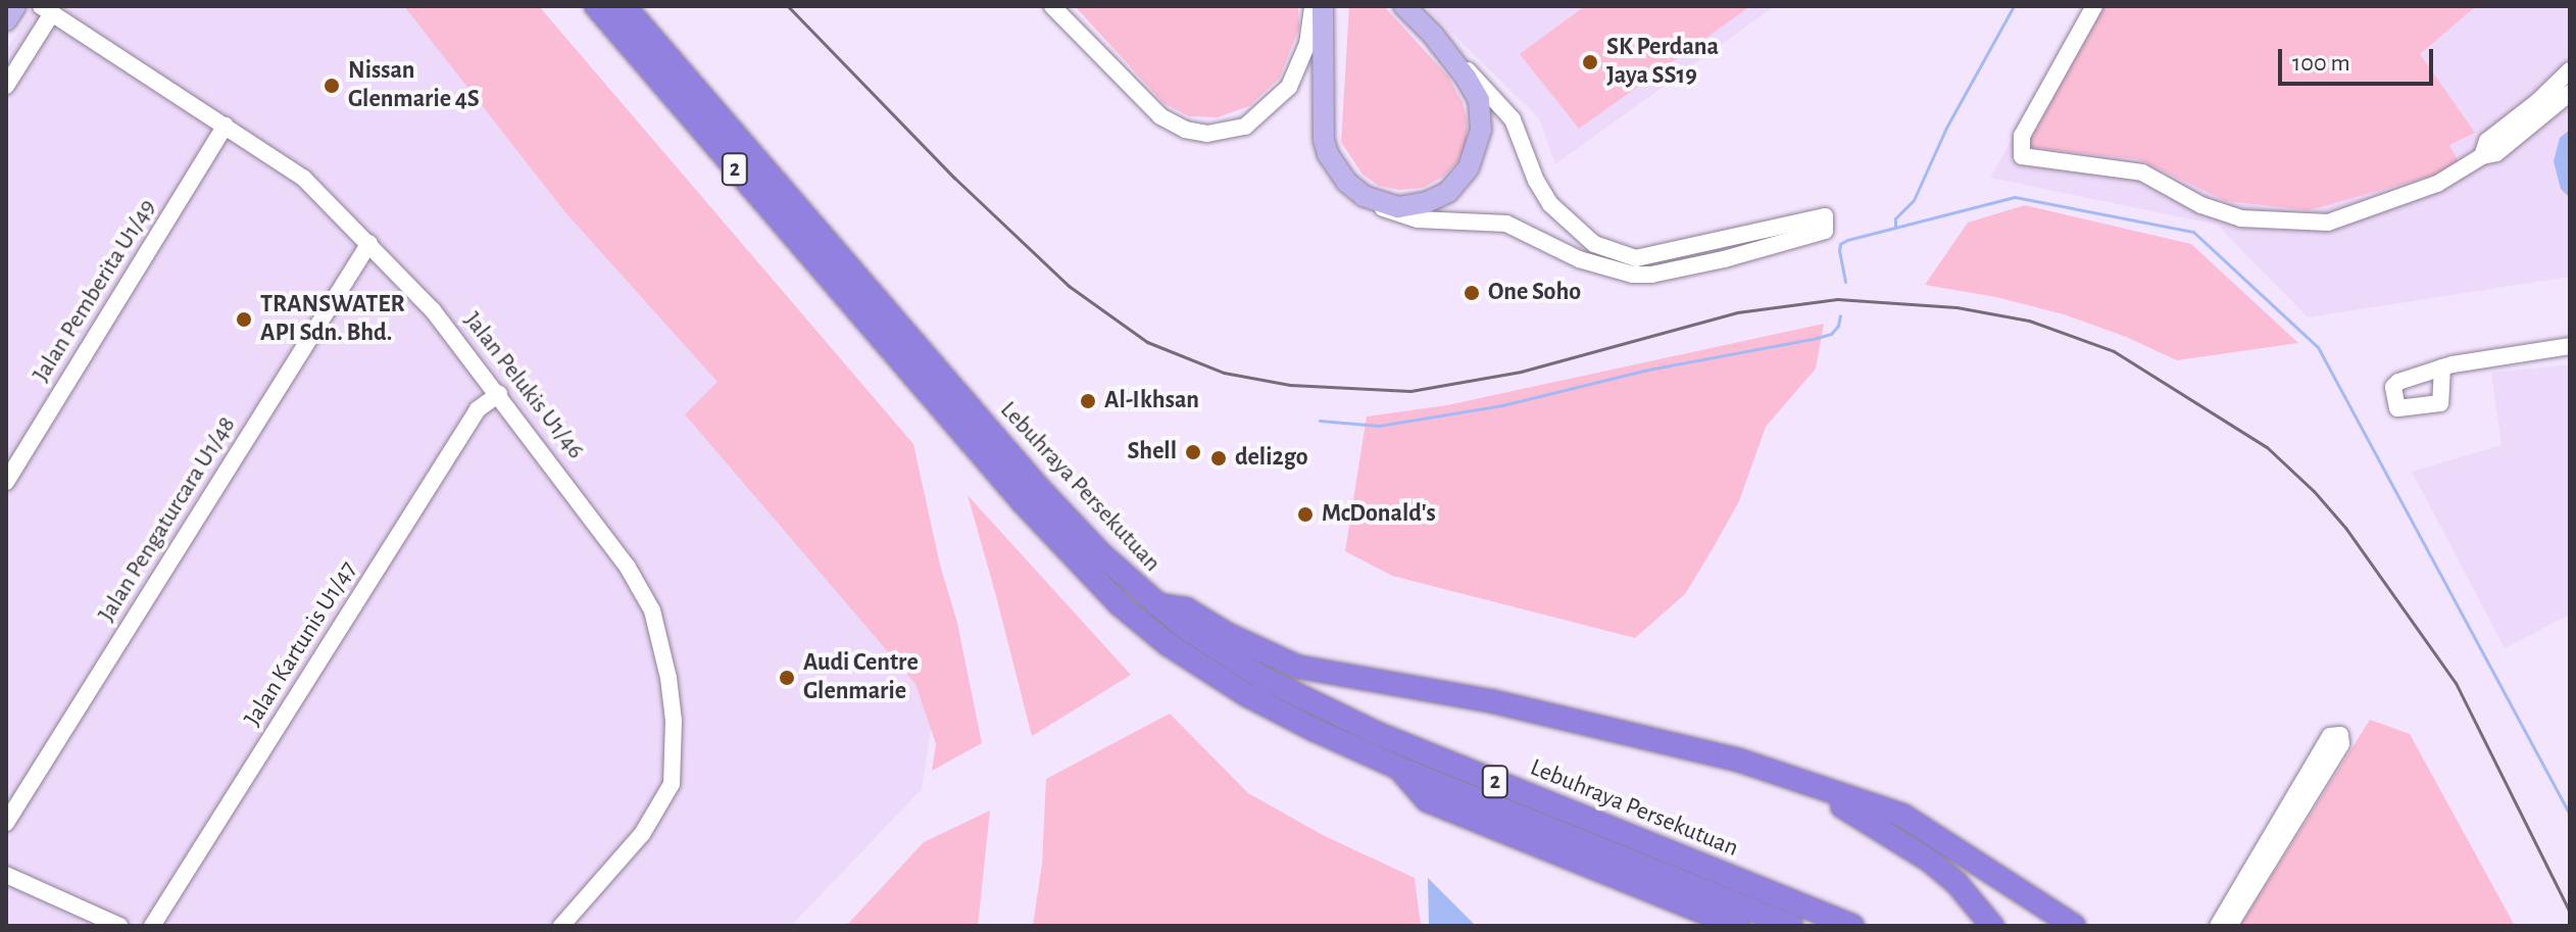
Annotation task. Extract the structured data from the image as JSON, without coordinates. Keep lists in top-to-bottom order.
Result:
{
  "streets": {
    "highway": ["2", "Lebuhraya Persekutuan"],
    "street": [
      "Jalan Pemberita U1/49",
      "Jalan Pelukis U1/46",
      "Jalan Pengaturcara U1/48",
      "Jalan Kartunis U1/47"
    ]
  },
  "crossings": [
    ["Jalan Pemberita U1/49", "Jalan Pelukis U1/46"],
    ["Jalan Pelukis U1/46", "Jalan Pengaturcara U1/48"],
    ["Jalan Pelukis U1/46", "Jalan Kartunis U1/47"]
  ],
  "places": [
    "SK Perdana Jaya SS19",
    "Nissan Glenmarie 4S",
    "One Soho",
    "TRANSWATER API Sdn. Bhd.",
    "Al-Ikhsan",
    "Shell",
    "deli2go",
    "McDonald's",
    "Audi Centre Glenmarie"
  ],
  "scale_bar": "100 m"
}
